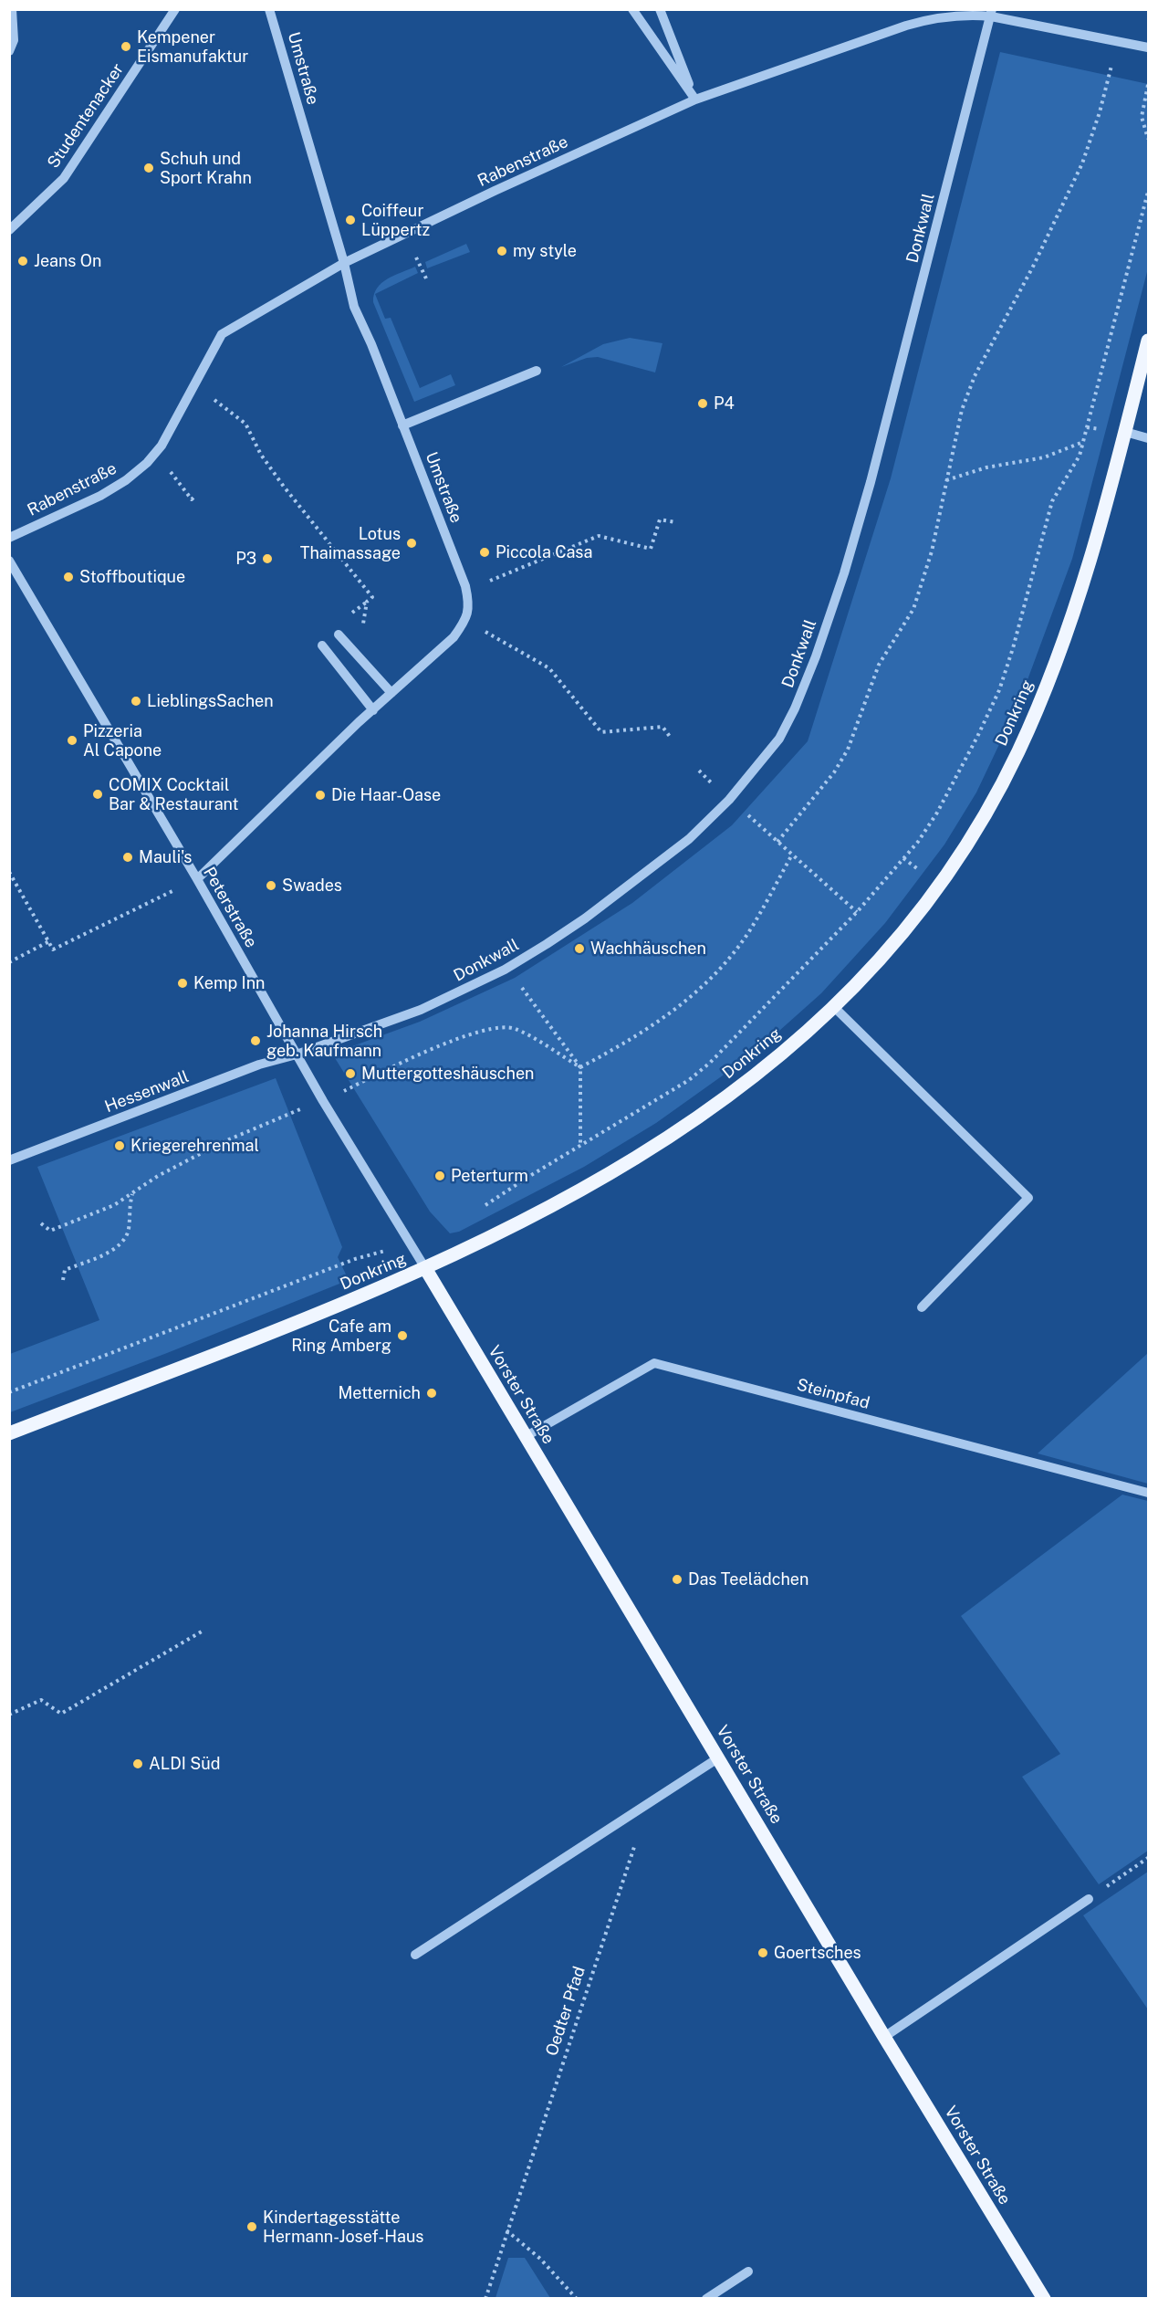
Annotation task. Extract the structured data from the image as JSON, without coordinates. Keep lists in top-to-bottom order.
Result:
{
  "streets": {
    "main road": ["Donkring", "Vorster Straße"],
    "street": [
      "Umstraße",
      "Studentenacker",
      "Rabenstraße",
      "Donkwall",
      "Peterstraße",
      "Hessenwall",
      "Steinpfad"
    ],
    "path": ["Oedter Pfad"]
  },
  "crossings": [
    ["Umstraße", "Rabenstraße"],
    ["Rabenstraße", "Donkwall"],
    ["Donkwall", "Peterstraße"],
    ["Donkwall", "Hessenwall"],
    ["Donkring", "Peterstraße"],
    ["Donkring", "Vorster Straße"],
    ["Peterstraße", "Hessenwall"],
    ["Peterstraße", "Vorster Straße"],
    ["Steinpfad", "Vorster Straße"]
  ],
  "places": [
    "Kempener Eismanufaktur",
    "Schuh und Sport Krahn",
    "Coiffeur Lüppertz",
    "my style",
    "Jeans On",
    "P4",
    "Lotus Thaimassage",
    "Piccola Casa",
    "P3",
    "Stoffboutique",
    "LieblingsSachen",
    "Pizzeria Al Capone",
    "COMIX Cocktail Bar & Restaurant",
    "Die Haar-Oase",
    "Mauli's",
    "Swades",
    "Wachhäuschen",
    "Kemp Inn",
    "Johanna Hirsch geb. Kaufmann",
    "Muttergotteshäuschen",
    "Kriegerehrenmal",
    "Peterturm",
    "Cafe am Ring Amberg",
    "Metternich",
    "Das Teelädchen",
    "ALDI Süd",
    "Goertsches",
    "Kindertagesstätte Hermann-Josef-Haus"
  ]
}
